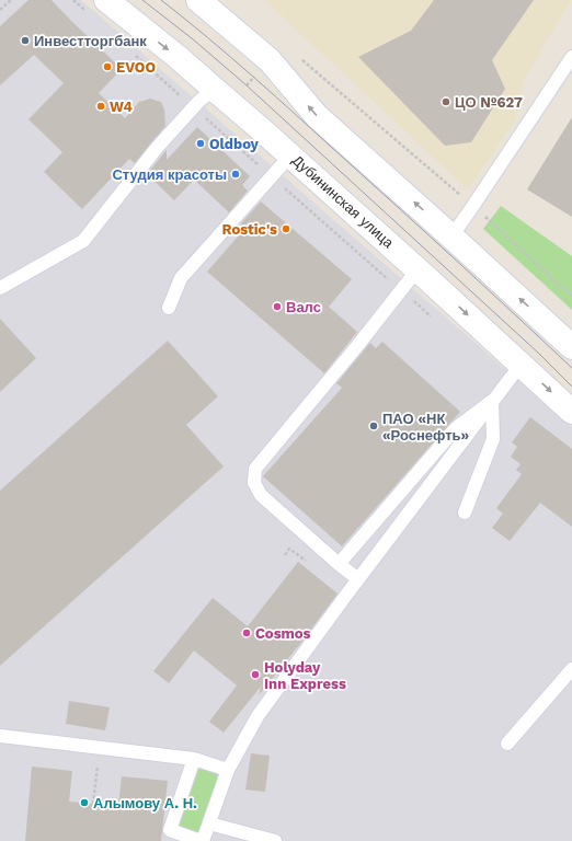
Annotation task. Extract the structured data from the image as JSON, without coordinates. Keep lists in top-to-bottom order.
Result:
{
  "streets": {
    "main road": ["Дубининская улица"]
  },
  "places": [
    "Инвестторгбанк",
    "EVOO",
    "ЦО №627",
    "W4",
    "Oldboy",
    "Студия красоты",
    "Rostic's",
    "Валс",
    "ПАО «НК «Роснефть»",
    "Cosmos",
    "Holyday Inn Express",
    "Алымову А. Н."
  ]
}
